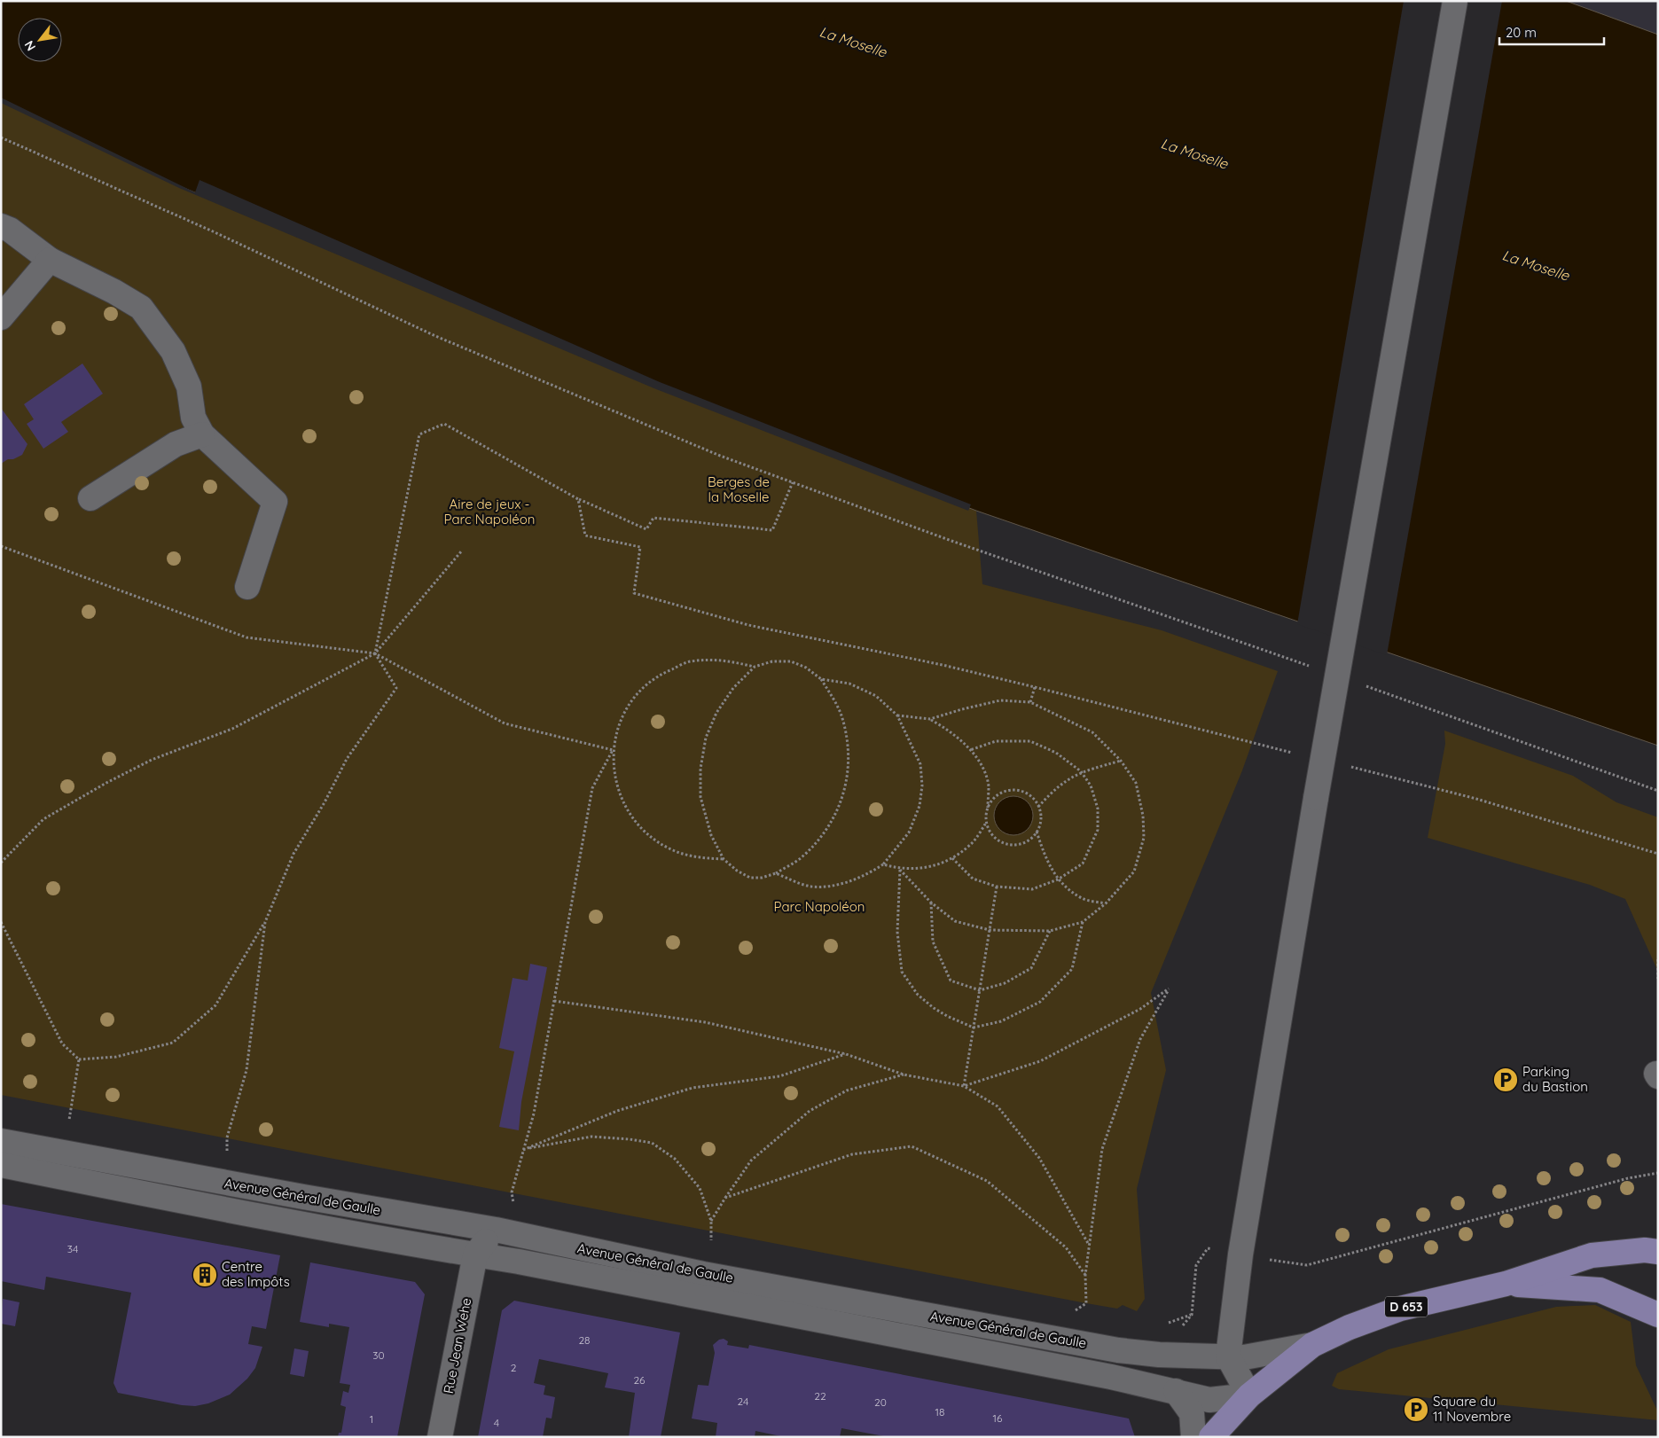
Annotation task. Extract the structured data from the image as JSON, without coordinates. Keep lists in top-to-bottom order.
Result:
{
  "streets": {
    "main road": ["D 653"],
    "street": ["Avenue Général de Gaulle", "Rue Jean Wehe"]
  },
  "crossings": [
    ["Avenue Général de Gaulle", "D 653"],
    ["Avenue Général de Gaulle", "Rue Jean Wehe"]
  ],
  "water": ["La Moselle"],
  "parks": ["Berges de la Moselle", "Aire de jeux - Parc Napoléon", "Parc Napoléon"],
  "places": {
    "parking": ["Parking du Bastion", "Square du 11 Novembre"],
    "building": ["Centre des Impôts"]
  },
  "house_numbers": [
    "34",
    "28",
    "30",
    "2",
    "26",
    "22",
    "24",
    "20",
    "18",
    "16",
    "1",
    "4"
  ],
  "scale_bar": "20 m",
  "north": "bottom left"
}
